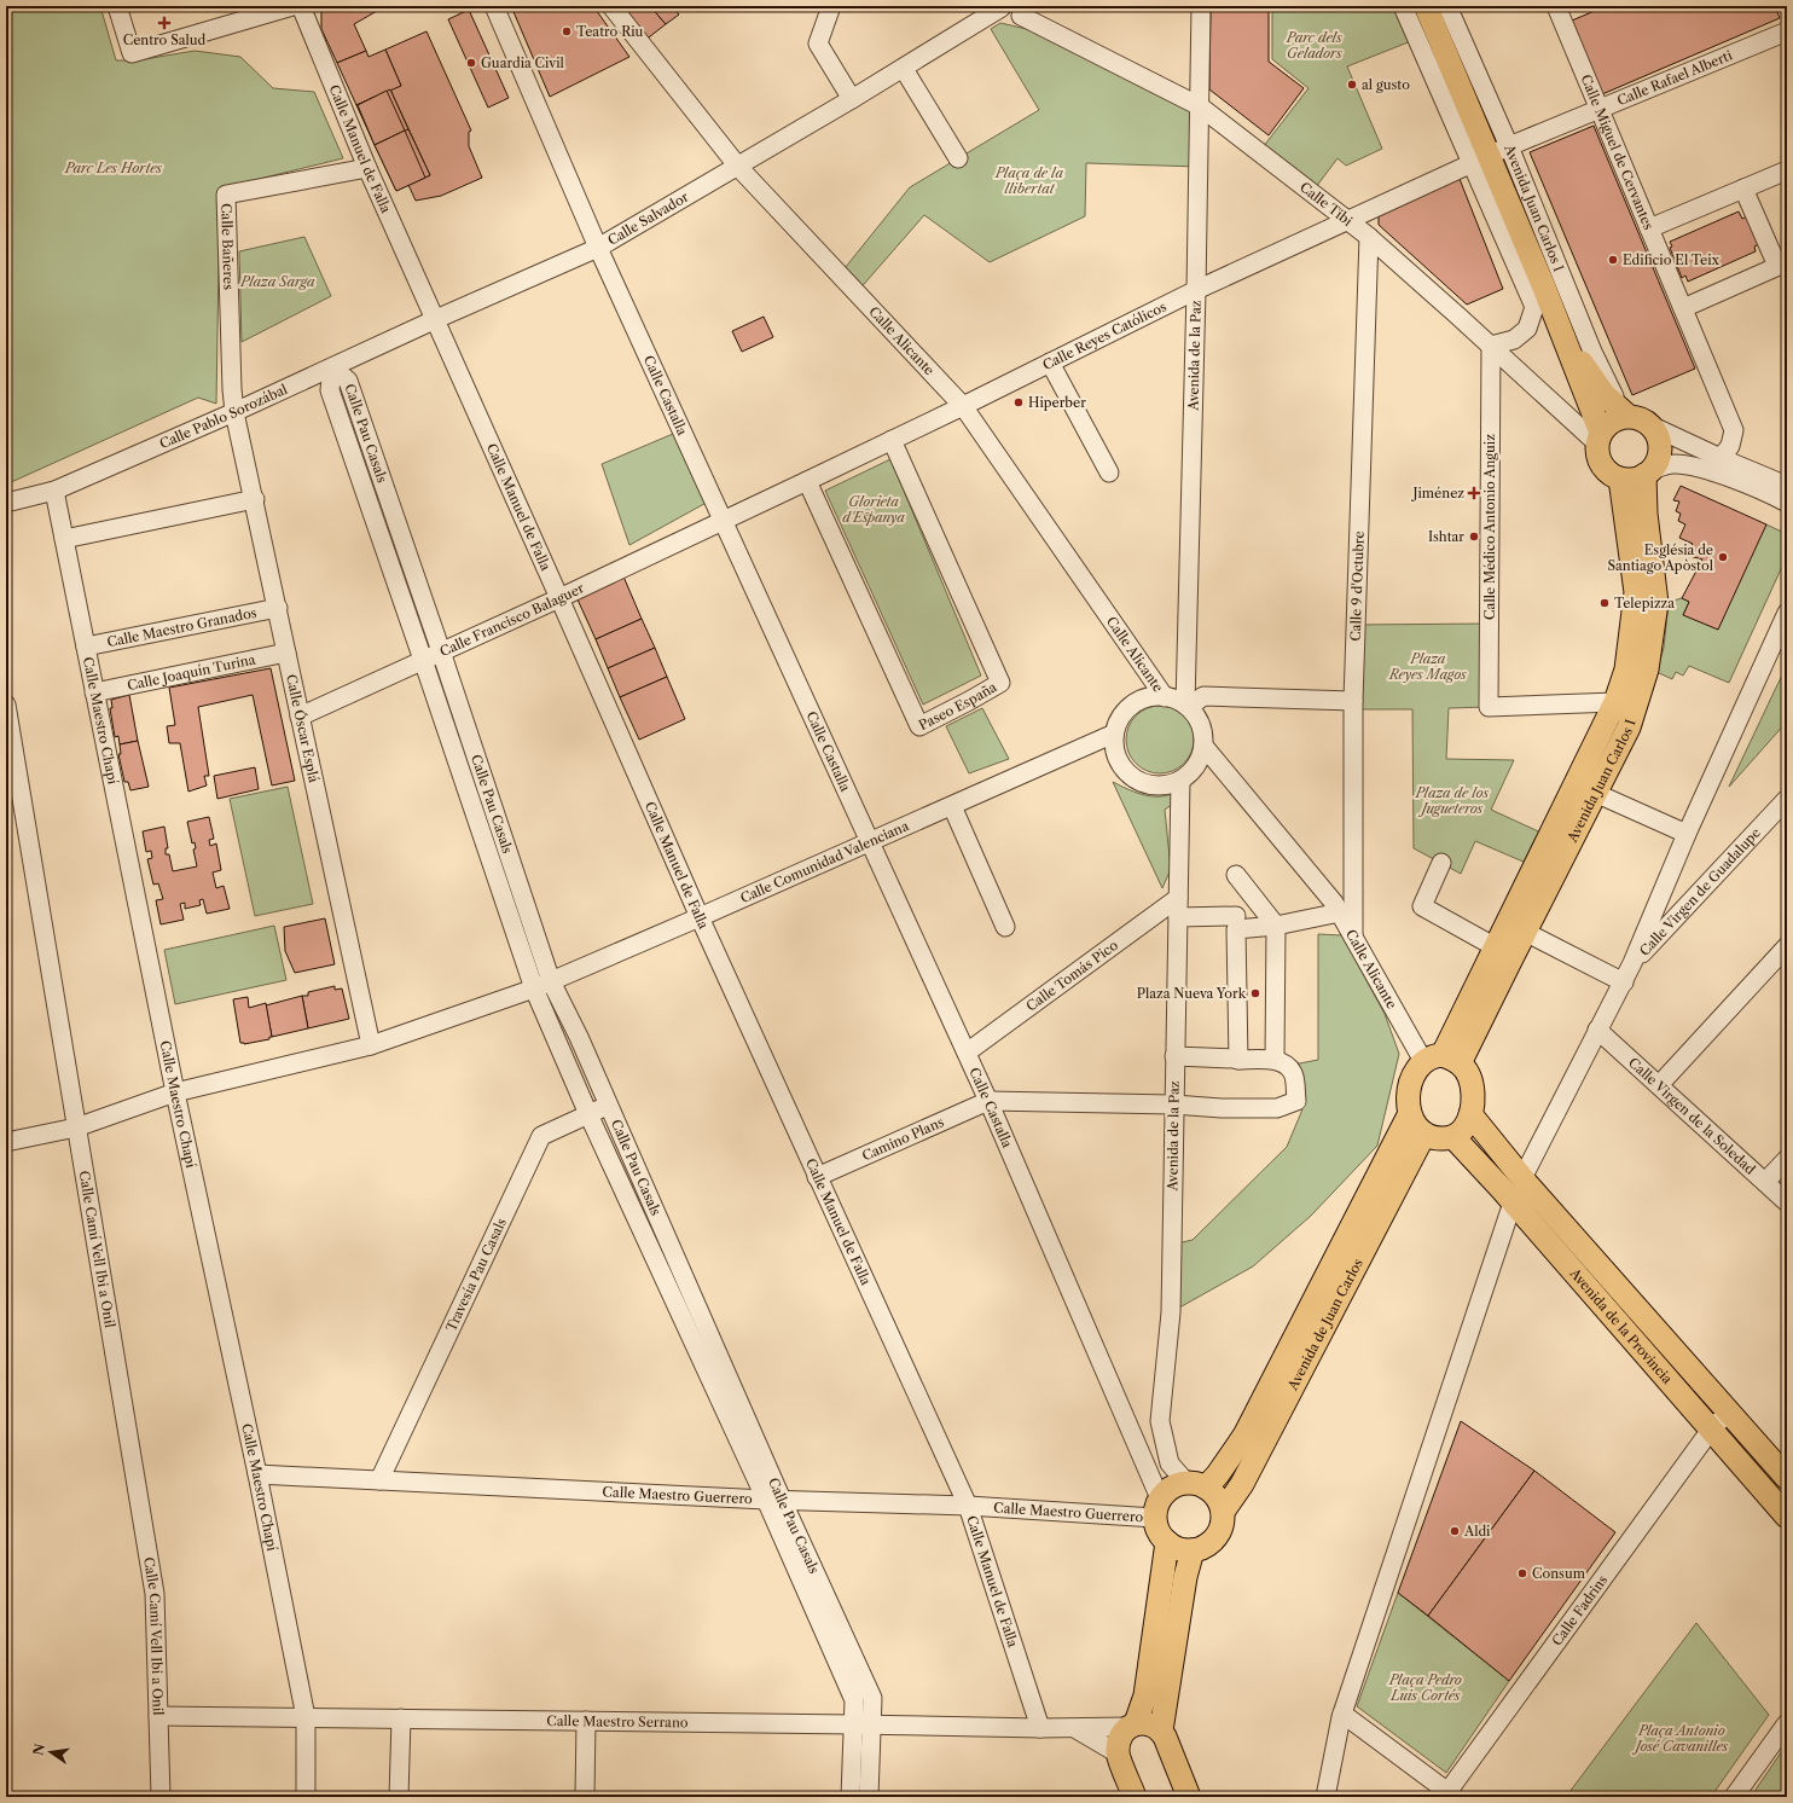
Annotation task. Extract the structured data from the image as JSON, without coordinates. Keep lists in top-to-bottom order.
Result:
{
  "streets": {
    "main road": ["Avenida Juan Carlos I", "Avenida de Juan Carlos", "Avenida de la Provincia"],
    "street": [
      "Calle Rafael Alberti",
      "Calle Manuel de Falla",
      "Calle Miguel de Cervantes",
      "Calle Tibi",
      "Calle Salvador",
      "Calle Bañeres",
      "Calle Reyes Católicos",
      "Calle Alicante",
      "Avenida de la Paz",
      "Calle Castalla",
      "Calle Pablo Sorozábal",
      "Calle Pau Casals",
      "Calle Médico Antonio Anguiz",
      "Calle 9 d'Octubre",
      "Calle Francisco Balaguer",
      "Calle Maestro Granados",
      "Calle Joaquín Turina",
      "Paseo España",
      "Calle Maestro Chapí",
      "Calle Óscar Esplá",
      "Calle Comunidad Valenciana",
      "Calle Virgen de Guadalupe",
      "Calle Tomás Pico",
      "Calle Virgen de la Soledad",
      "Camino Plans",
      "Calle Camí Vell Ibi a Onil",
      "Travesía Pau Casals",
      "Calle Maestro Guerrero",
      "Calle Fadrins",
      "Calle Maestro Serrano"
    ]
  },
  "crossings": [
    ["Calle Rafael Alberti", "Calle Miguel de Cervantes"],
    ["Calle Rafael Alberti", "Avenida Juan Carlos I"],
    ["Calle Rafael Alberti", "Calle Reyes Católicos"],
    ["Calle Manuel de Falla", "Calle Salvador"],
    ["Calle Manuel de Falla", "Calle Bañeres"],
    ["Calle Manuel de Falla", "Calle Pablo Sorozábal"],
    ["Calle Manuel de Falla", "Calle Francisco Balaguer"],
    ["Calle Manuel de Falla", "Calle Comunidad Valenciana"],
    ["Calle Manuel de Falla", "Camino Plans"],
    ["Calle Manuel de Falla", "Calle Maestro Guerrero"],
    ["Calle Manuel de Falla", "Calle Maestro Serrano"],
    ["Calle Tibi", "Avenida Juan Carlos I"],
    ["Calle Tibi", "Calle Salvador"],
    ["Calle Tibi", "Calle Reyes Católicos"],
    ["Calle Tibi", "Avenida de la Paz"],
    ["Calle Tibi", "Calle Médico Antonio Anguiz"],
    ["Calle Tibi", "Calle 9 d'Octubre"],
    ["Avenida Juan Carlos I", "Calle Reyes Católicos"],
    ["Avenida Juan Carlos I", "Calle Alicante"],
    ["Avenida Juan Carlos I", "Calle Médico Antonio Anguiz"],
    ["Avenida Juan Carlos I", "Avenida de Juan Carlos"],
    ["Avenida Juan Carlos I", "Avenida de la Provincia"],
    ["Calle Salvador", "Calle Alicante"],
    ["Calle Salvador", "Calle Castalla"],
    ["Calle Salvador", "Calle Pablo Sorozábal"],
    ["Calle Bañeres", "Calle Pablo Sorozábal"],
    ["Calle Bañeres", "Calle Óscar Esplá"],
    ["Calle Reyes Católicos", "Calle Alicante"],
    ["Calle Reyes Católicos", "Avenida de la Paz"],
    ["Calle Reyes Católicos", "Calle Castalla"],
    ["Calle Reyes Católicos", "Calle Francisco Balaguer"],
    ["Calle Reyes Católicos", "Paseo España"],
    ["Calle Alicante", "Avenida de la Paz"],
    ["Calle Alicante", "Calle 9 d'Octubre"],
    ["Calle Alicante", "Calle Comunidad Valenciana"],
    ["Calle Alicante", "Avenida de Juan Carlos"],
    ["Calle Alicante", "Avenida de la Provincia"],
    ["Avenida de la Paz", "Calle Castalla"],
    ["Avenida de la Paz", "Calle Comunidad Valenciana"],
    ["Avenida de la Paz", "Calle Tomás Pico"],
    ["Avenida de la Paz", "Avenida de Juan Carlos"],
    ["Avenida de la Paz", "Calle Maestro Guerrero"],
    ["Calle Castalla", "Calle Francisco Balaguer"],
    ["Calle Castalla", "Calle Comunidad Valenciana"],
    ["Calle Castalla", "Calle Tomás Pico"],
    ["Calle Castalla", "Camino Plans"],
    ["Calle Castalla", "Avenida de Juan Carlos"],
    ["Calle Castalla", "Calle Maestro Guerrero"],
    ["Calle Pablo Sorozábal", "Calle Pau Casals"],
    ["Calle Pablo Sorozábal", "Calle Maestro Chapí"],
    ["Calle Pablo Sorozábal", "Calle Óscar Esplá"],
    ["Calle Pau Casals", "Calle Francisco Balaguer"],
    ["Calle Pau Casals", "Calle Comunidad Valenciana"],
    ["Calle Pau Casals", "Travesía Pau Casals"],
    ["Calle Pau Casals", "Calle Maestro Guerrero"],
    ["Calle Pau Casals", "Calle Maestro Serrano"],
    ["Calle Francisco Balaguer", "Calle Óscar Esplá"],
    ["Calle Maestro Granados", "Calle Maestro Chapí"],
    ["Calle Maestro Granados", "Calle Óscar Esplá"],
    ["Calle Joaquín Turina", "Calle Maestro Chapí"],
    ["Calle Joaquín Turina", "Calle Óscar Esplá"],
    ["Calle Maestro Chapí", "Calle Comunidad Valenciana"],
    ["Calle Maestro Chapí", "Calle Maestro Guerrero"],
    ["Calle Maestro Chapí", "Calle Maestro Serrano"],
    ["Calle Óscar Esplá", "Calle Comunidad Valenciana"],
    ["Calle Comunidad Valenciana", "Calle Camí Vell Ibi a Onil"],
    ["Calle Camí Vell Ibi a Onil", "Calle Maestro Serrano"],
    ["Travesía Pau Casals", "Calle Maestro Guerrero"],
    ["Avenida de Juan Carlos", "Avenida de la Provincia"],
    ["Avenida de Juan Carlos", "Calle Maestro Guerrero"],
    ["Avenida de la Provincia", "Calle Fadrins"]
  ],
  "parks": [
    "Parc dels Geladors",
    "Parc Les Hortes",
    "Plaça de la llibertat",
    "Plaza Sarga",
    "Glorieta d'Espanya",
    "Plaza Reyes Magos",
    "Plaza de los Jugueteros",
    "Plaça Pedro Luis Cortés",
    "Plaça Antonio José Cavanilles"
  ],
  "places": {
    "health": ["Centro Salud", "Jiménez"],
    "other": [
      "Teatro Riu",
      "Guardia Civil",
      "al gusto",
      "Edificio El Teix",
      "Hiperber",
      "Ishtar",
      "Església de Santiago Apòstol",
      "Telepizza",
      "Plaza Nueva York",
      "Aldi",
      "Consum"
    ]
  },
  "north": "left"
}
